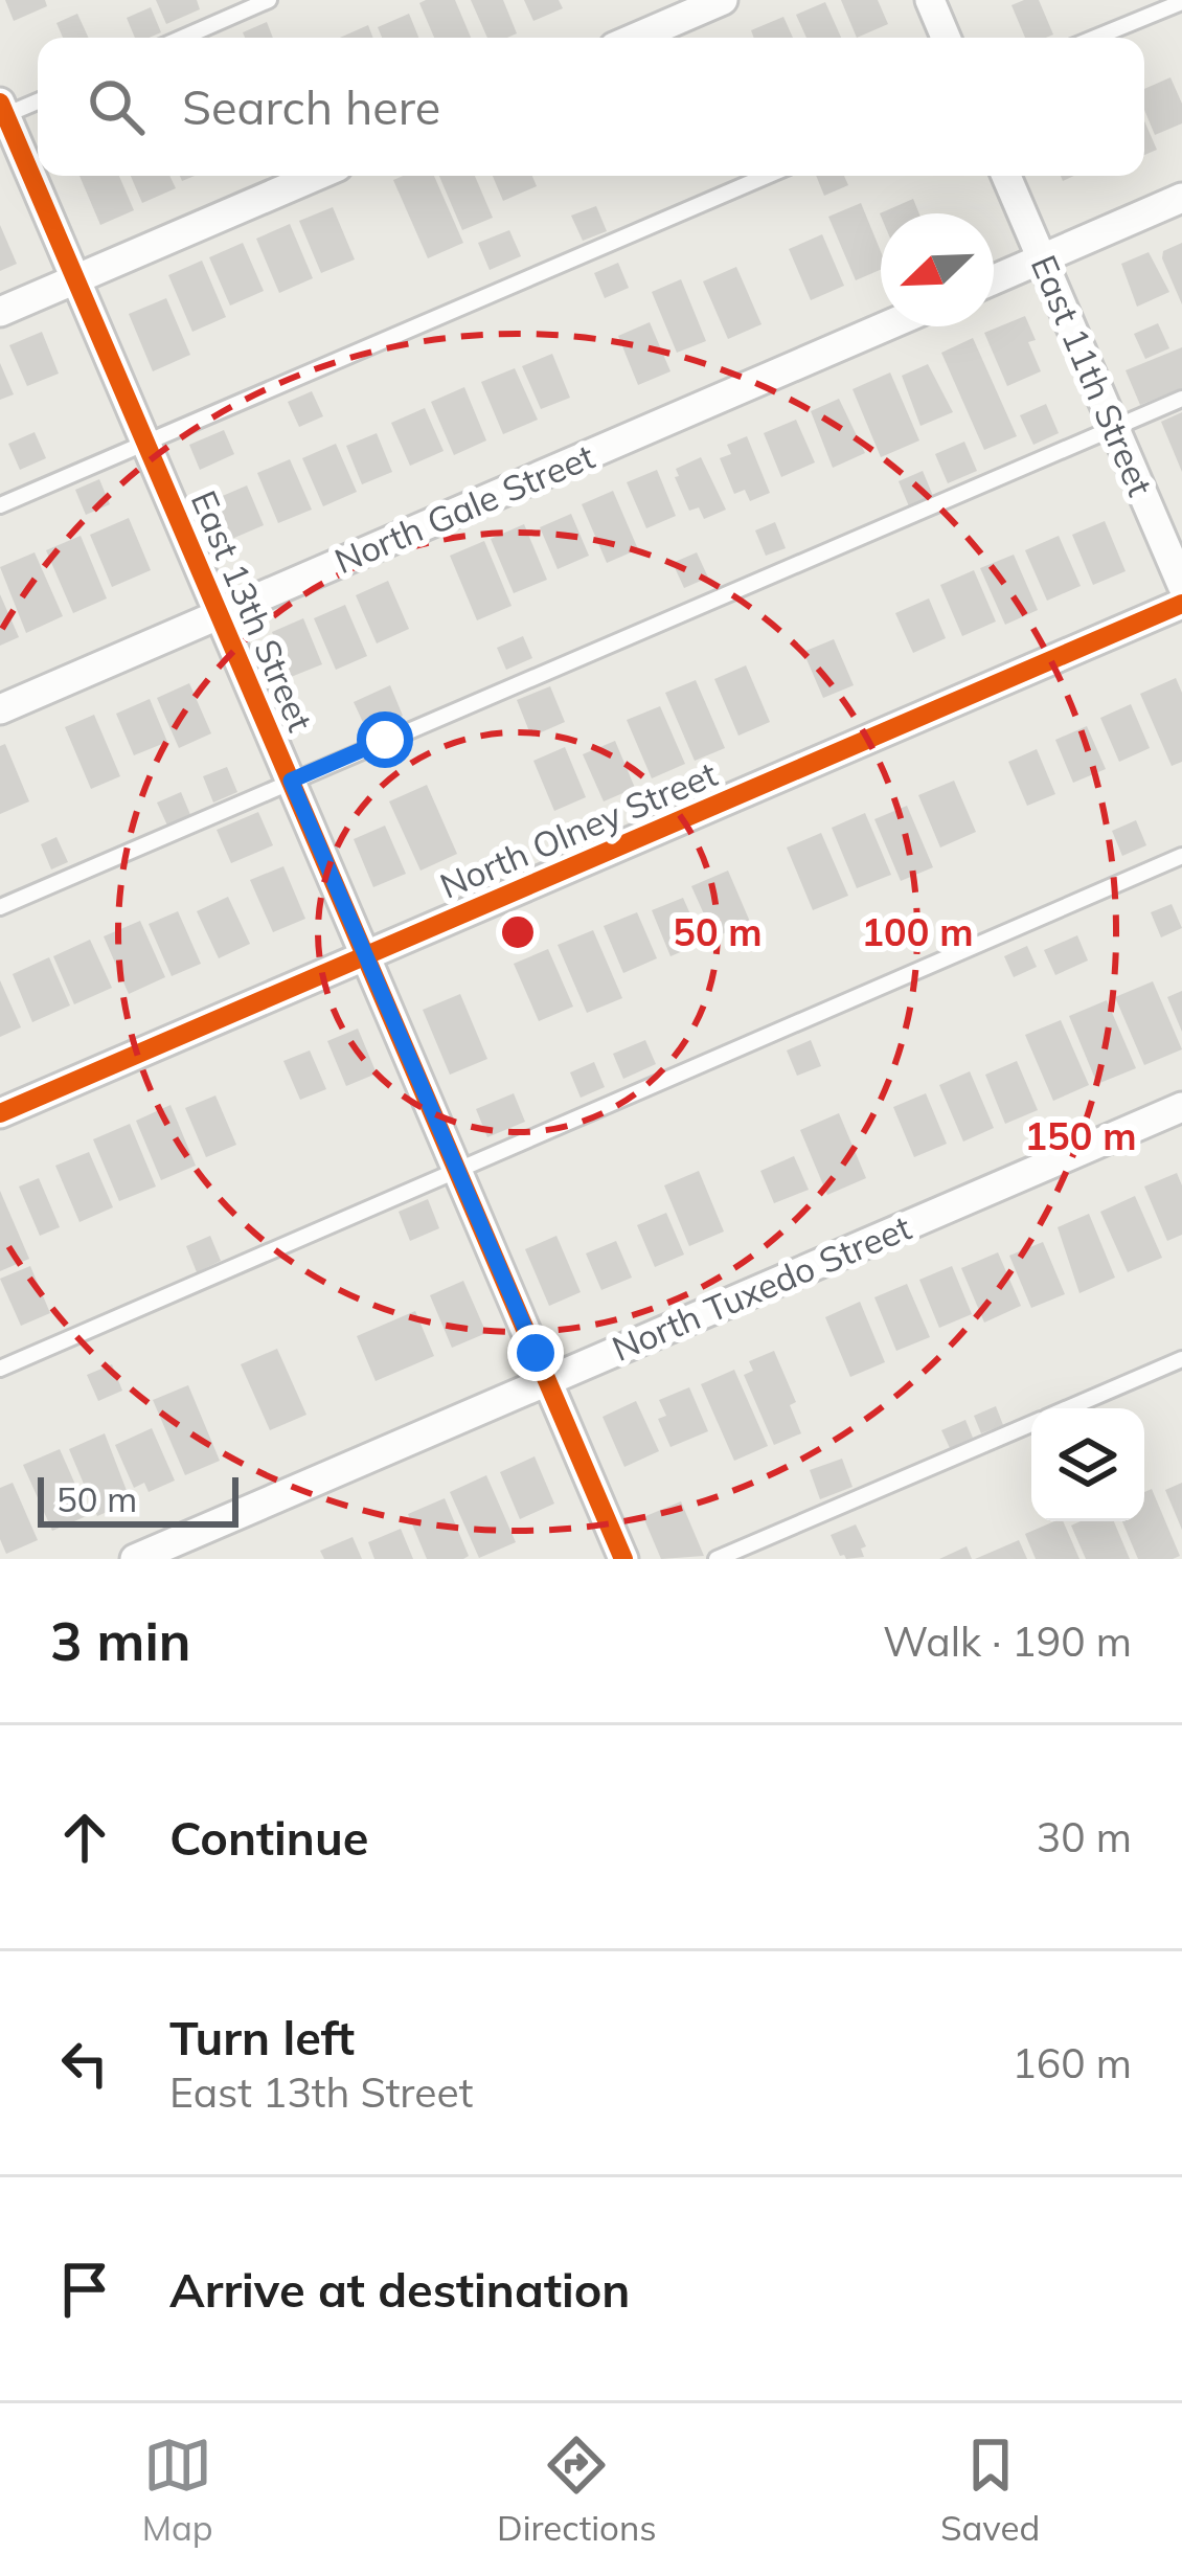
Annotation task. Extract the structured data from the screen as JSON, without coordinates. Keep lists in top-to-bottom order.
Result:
{
  "streets": {
    "street": [
      "East 11th Street",
      "North Gale Street",
      "East 13th Street",
      "North Olney Street",
      "North Tuxedo Street"
    ]
  },
  "crossings": [
    ["North Gale Street", "East 13th Street"],
    ["East 13th Street", "North Olney Street"],
    ["East 13th Street", "North Tuxedo Street"]
  ],
  "scale_bar": "50 m",
  "north": "bottom left",
  "page": {
    "search": "Search here",
    "scale": "50 m",
    "heading": ["3 min", "Walk · 190 m"],
    "list": [
      ["Continue", "30 m"],
      ["Turn left", "East 13th Street", "160 m"],
      "Arrive at destination"
    ],
    "nav": ["Map", "Directions", "Saved"]
  },
  "rings": ["50 m", "100 m", "150 m"]
}
